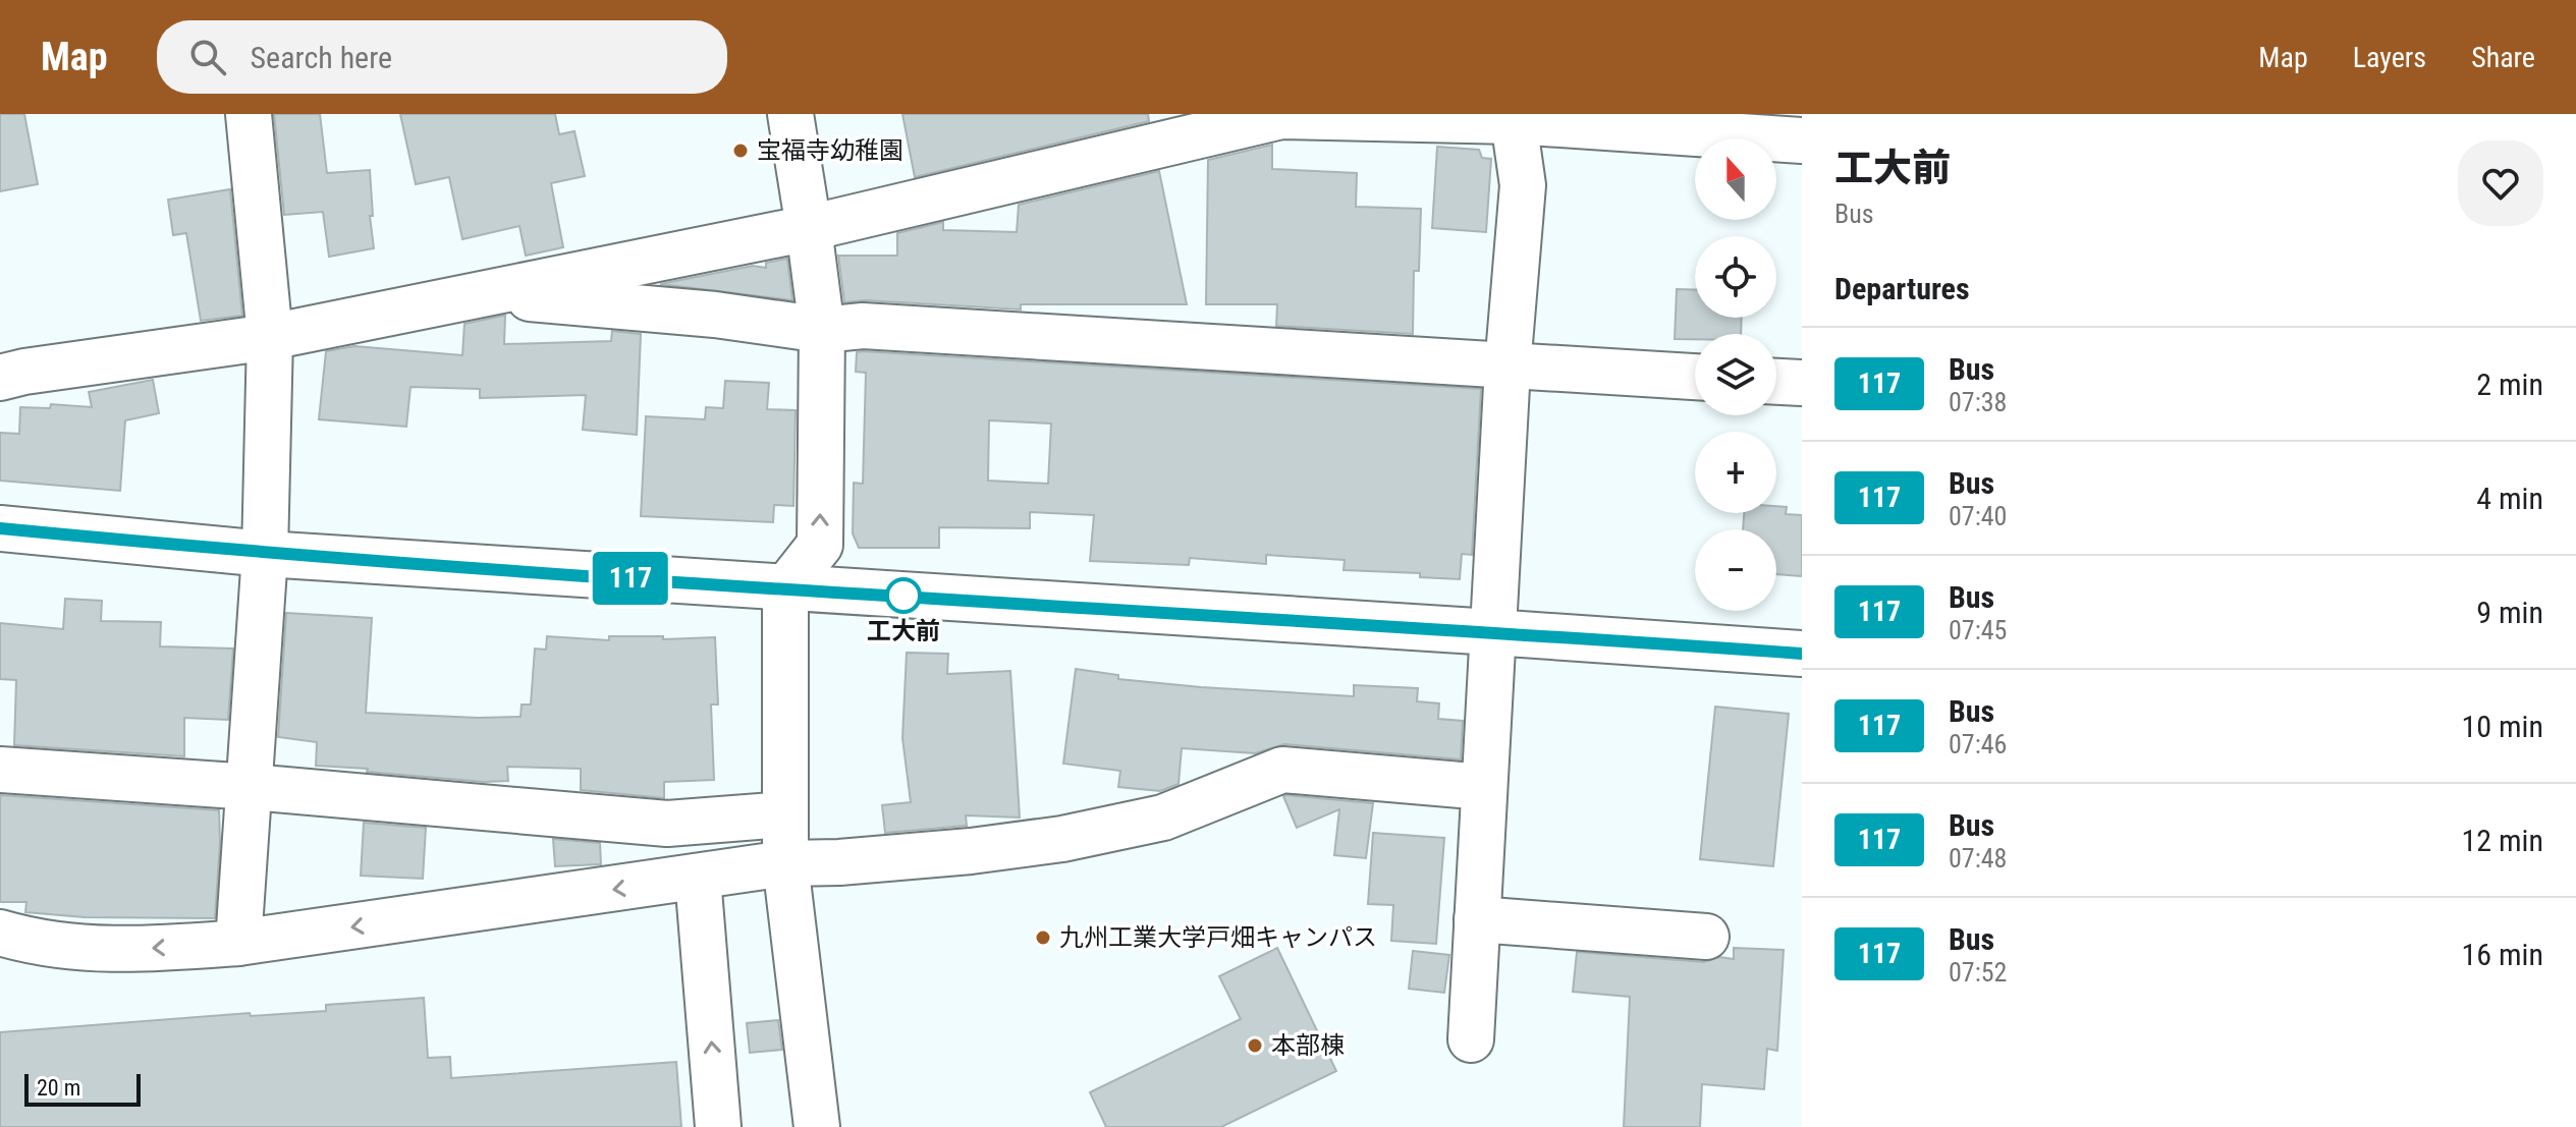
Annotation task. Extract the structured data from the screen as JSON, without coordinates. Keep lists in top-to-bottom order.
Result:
{
  "places": [
    "宝福寺幼稚園",
    "工大前",
    "九州工業大学戸畑キャンパス",
    "本部棟"
  ],
  "lines": ["bus line 117"],
  "scale_bar": "20 m",
  "north": "top",
  "page": {
    "header": "Map",
    "search": "Search here",
    "nav": ["Map", "Layers", "Share"],
    "on_map": "117",
    "heading": [
      ["工大前", "Bus"],
      "Departures"
    ],
    "map_buttons": ["+", "−"],
    "list": [
      {
        "mark": "117",
        "name": "Bus",
        "note": "07:38",
        "value": "2 min"
      },
      {
        "mark": "117",
        "name": "Bus",
        "note": "07:40",
        "value": "4 min"
      },
      {
        "mark": "117",
        "name": "Bus",
        "note": "07:45",
        "value": "9 min"
      },
      {
        "mark": "117",
        "name": "Bus",
        "note": "07:46",
        "value": "10 min"
      },
      {
        "mark": "117",
        "name": "Bus",
        "note": "07:48",
        "value": "12 min"
      },
      {
        "mark": "117",
        "name": "Bus",
        "note": "07:52",
        "value": "16 min"
      }
    ],
    "scale": "20 m"
  }
}
